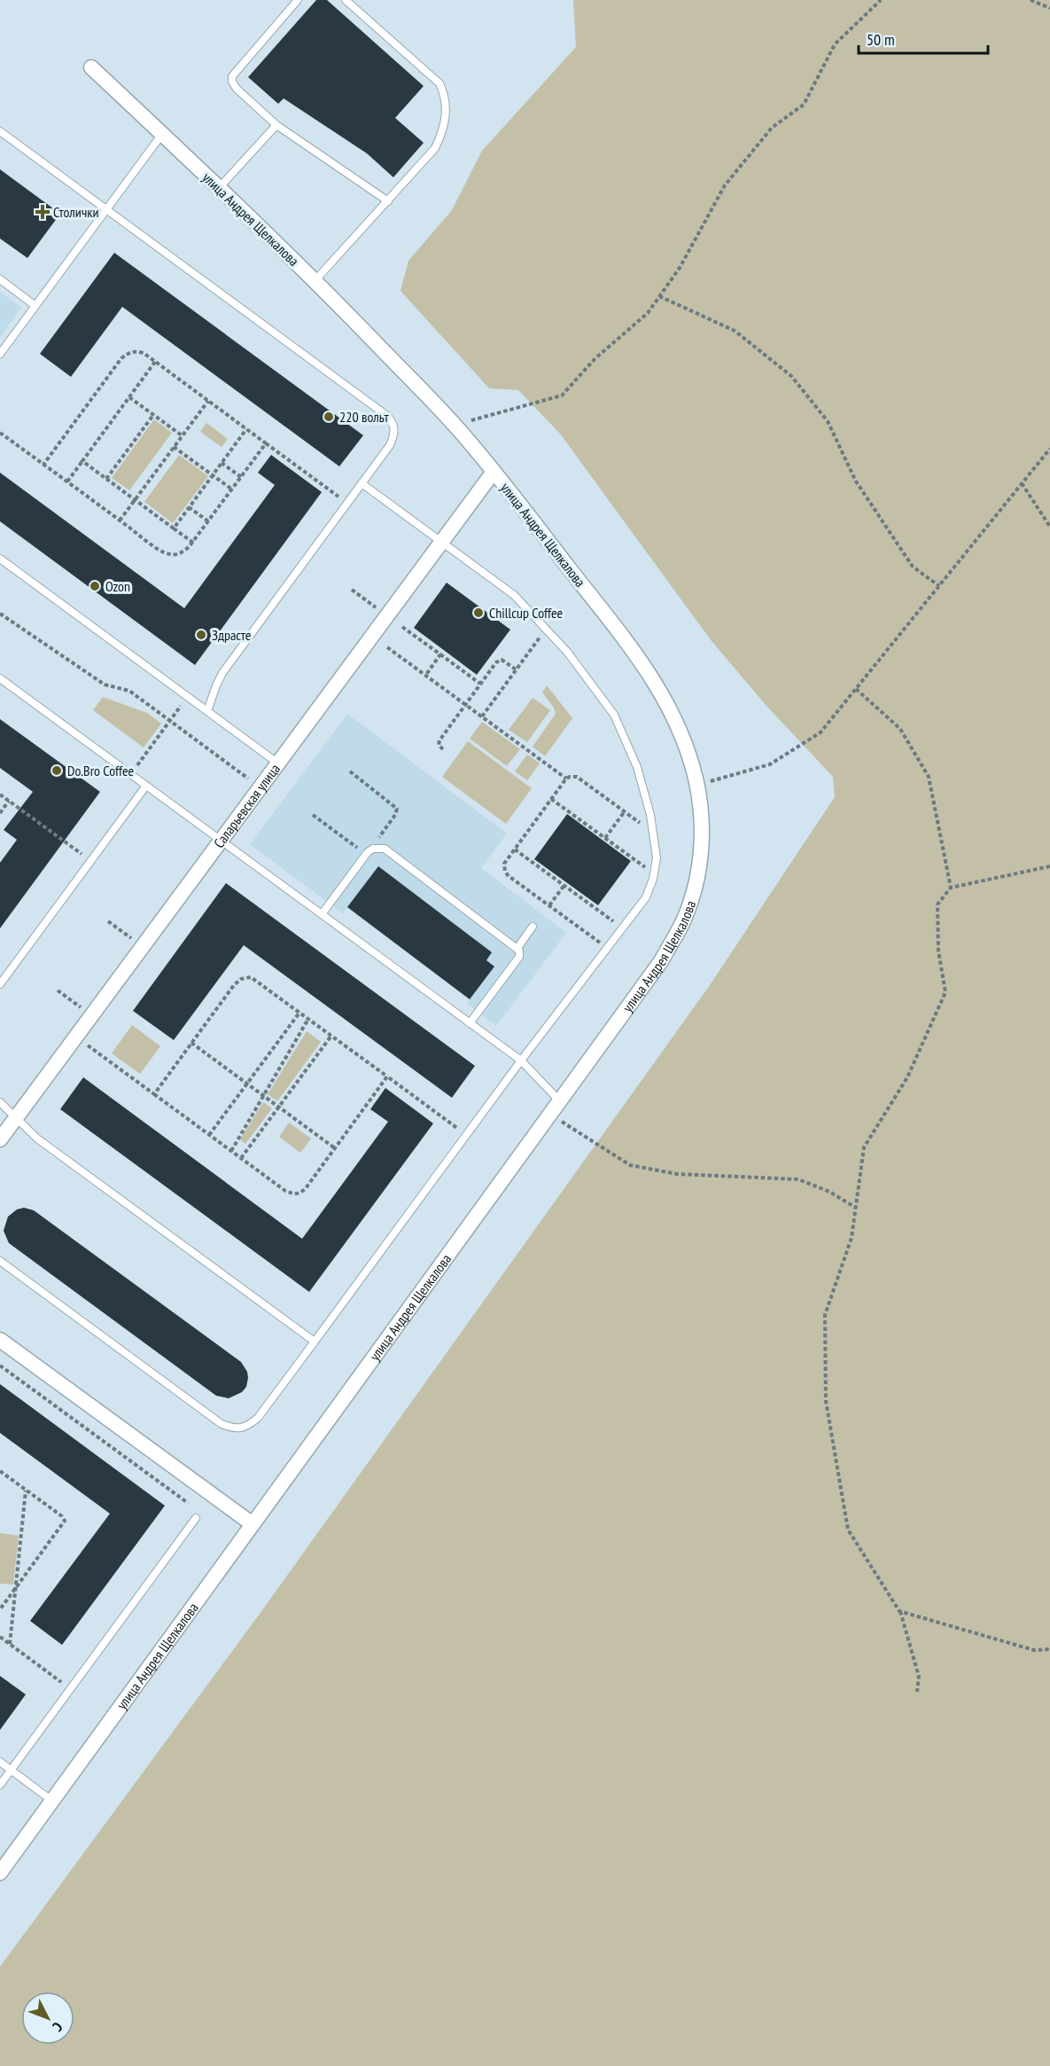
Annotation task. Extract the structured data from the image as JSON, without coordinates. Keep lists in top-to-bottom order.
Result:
{
  "streets": {
    "street": ["улица Андрея Щелкалова", "Саларьевская улица"]
  },
  "crossings": [
    ["улица Андрея Щелкалова", "Саларьевская улица"]
  ],
  "places": {
    "health": ["Столички"],
    "other": [
      "220 вольт",
      "Ozon",
      "Chillcup Coffee",
      "Здрасте",
      "Do.Bro Coffee"
    ]
  },
  "scale_bar": "50 m",
  "north": "bottom right"
}
